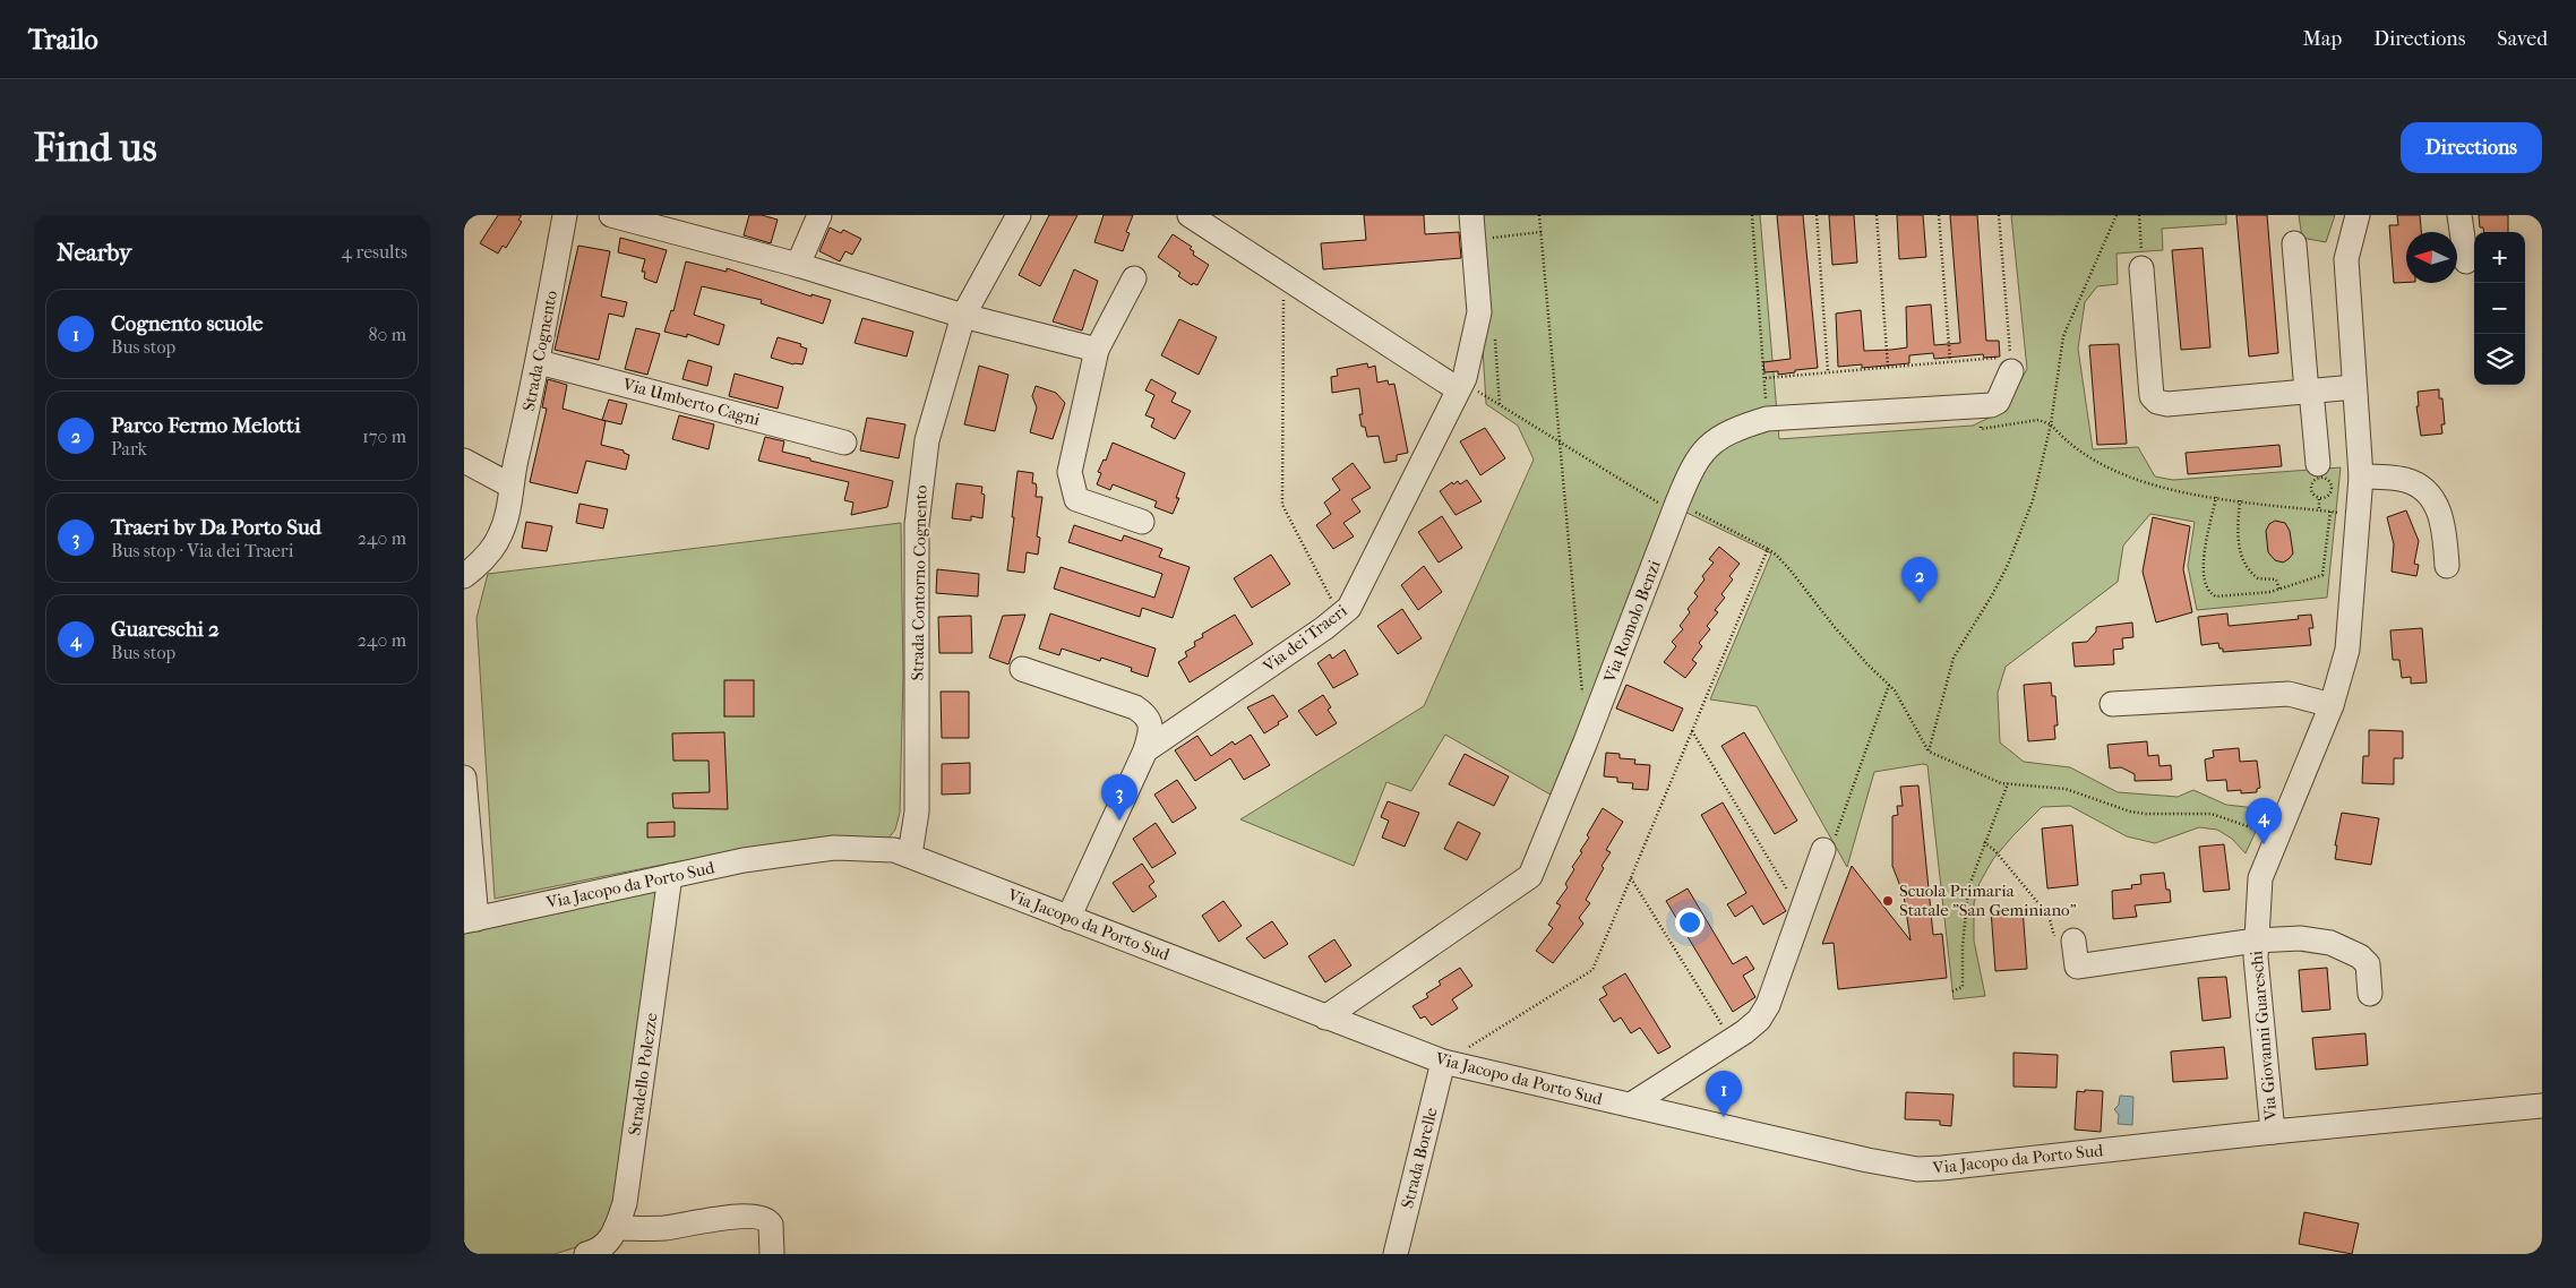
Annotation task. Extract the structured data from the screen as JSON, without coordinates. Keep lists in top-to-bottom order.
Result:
{
  "streets": {
    "street": [
      "Strada Cognento",
      "Via Umberto Cagni",
      "Strada Contorno Cognento",
      "Via Romolo Benzi",
      "Via dei Traeri",
      "Via Jacopo da Porto Sud",
      "Via Giovanni Guareschi",
      "Stradello Polezze",
      "Strada Borelle"
    ]
  },
  "crossings": [
    ["Strada Cognento", "Via Umberto Cagni"],
    ["Strada Contorno Cognento", "Via Jacopo da Porto Sud"],
    ["Via Romolo Benzi", "Via Jacopo da Porto Sud"],
    ["Via Jacopo da Porto Sud", "Via Giovanni Guareschi"],
    ["Via Jacopo da Porto Sud", "Stradello Polezze"],
    ["Via Jacopo da Porto Sud", "Strada Borelle"]
  ],
  "places": ["Scuola Primaria Statale \"San Geminiano\""],
  "north": "left",
  "page": {
    "header": "Trailo",
    "nav": ["Map", "Directions", "Saved"],
    "buttons": "Directions",
    "title": "Find us",
    "heading": ["Nearby", "4 results"],
    "map_buttons": ["+", "−"],
    "list": [
      {
        "mark": "1",
        "name": "Cognento scuole",
        "note": "Bus stop",
        "value": "80 m"
      },
      {
        "mark": "2",
        "name": "Parco Fermo Melotti",
        "note": "Park",
        "value": "170 m"
      },
      {
        "mark": "3",
        "name": "Traeri bv Da Porto Sud",
        "note": "Bus stop · Via dei Traeri",
        "value": "240 m"
      },
      {
        "mark": "4",
        "name": "Guareschi 2",
        "note": "Bus stop",
        "value": "240 m"
      }
    ],
    "pins": [
      "2",
      "3",
      "4",
      "1"
    ]
  }
}
